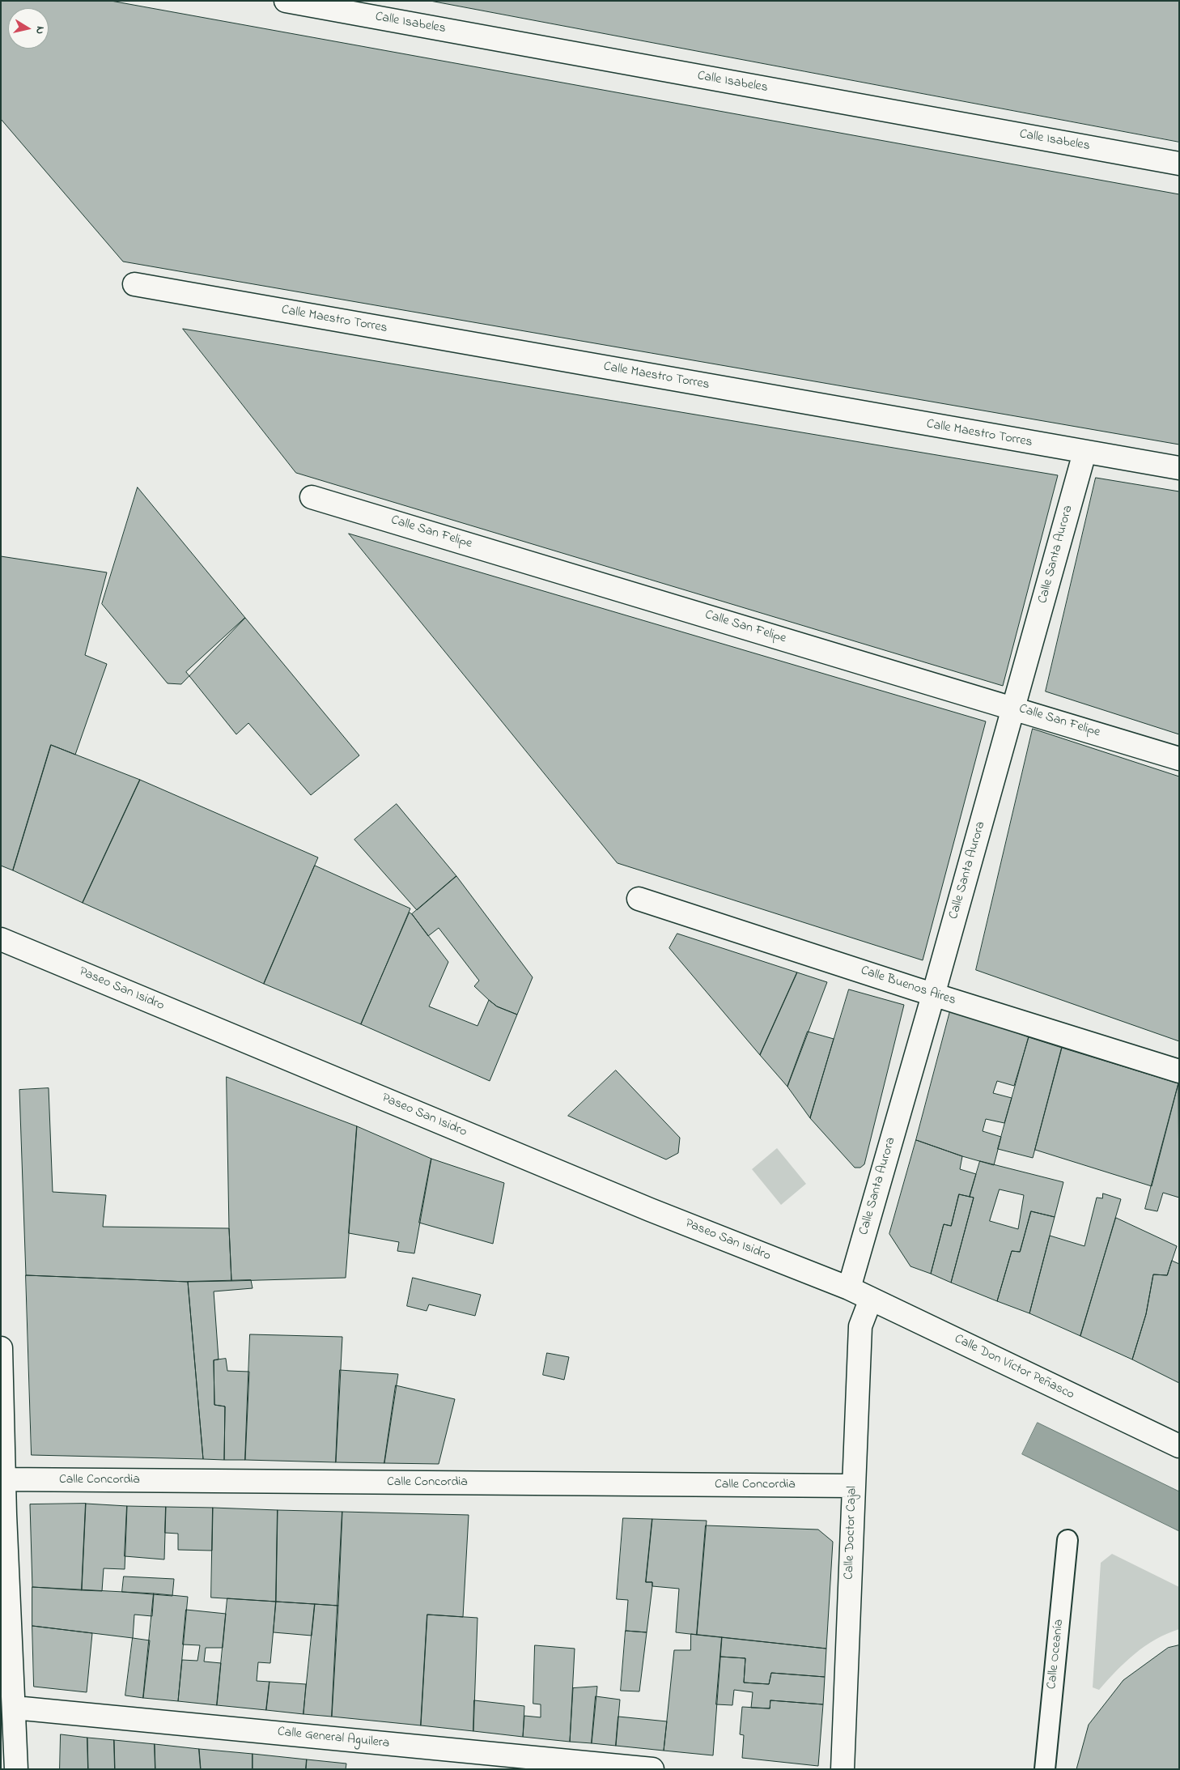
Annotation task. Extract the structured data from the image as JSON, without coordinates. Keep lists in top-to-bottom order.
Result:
{
  "streets": {
    "street": [
      "Calle Isabeles",
      "Calle Maestro Torres",
      "Calle San Felipe",
      "Calle Santa Aurora",
      "Calle Buenos Aires",
      "Paseo San Isidro",
      "Calle Don Víctor Peñasco",
      "Calle Concordia",
      "Calle Doctor Cajal",
      "Calle Oceanía",
      "Calle General Aguilera"
    ]
  },
  "crossings": [
    ["Calle Maestro Torres", "Calle Santa Aurora"],
    ["Calle San Felipe", "Calle Santa Aurora"],
    ["Calle Santa Aurora", "Calle Buenos Aires"],
    ["Calle Santa Aurora", "Paseo San Isidro"],
    ["Calle Santa Aurora", "Calle Don Víctor Peñasco"],
    ["Paseo San Isidro", "Calle Don Víctor Peñasco"],
    ["Calle Don Víctor Peñasco", "Calle Doctor Cajal"],
    ["Calle Concordia", "Calle Doctor Cajal"]
  ],
  "north": "right"
}
